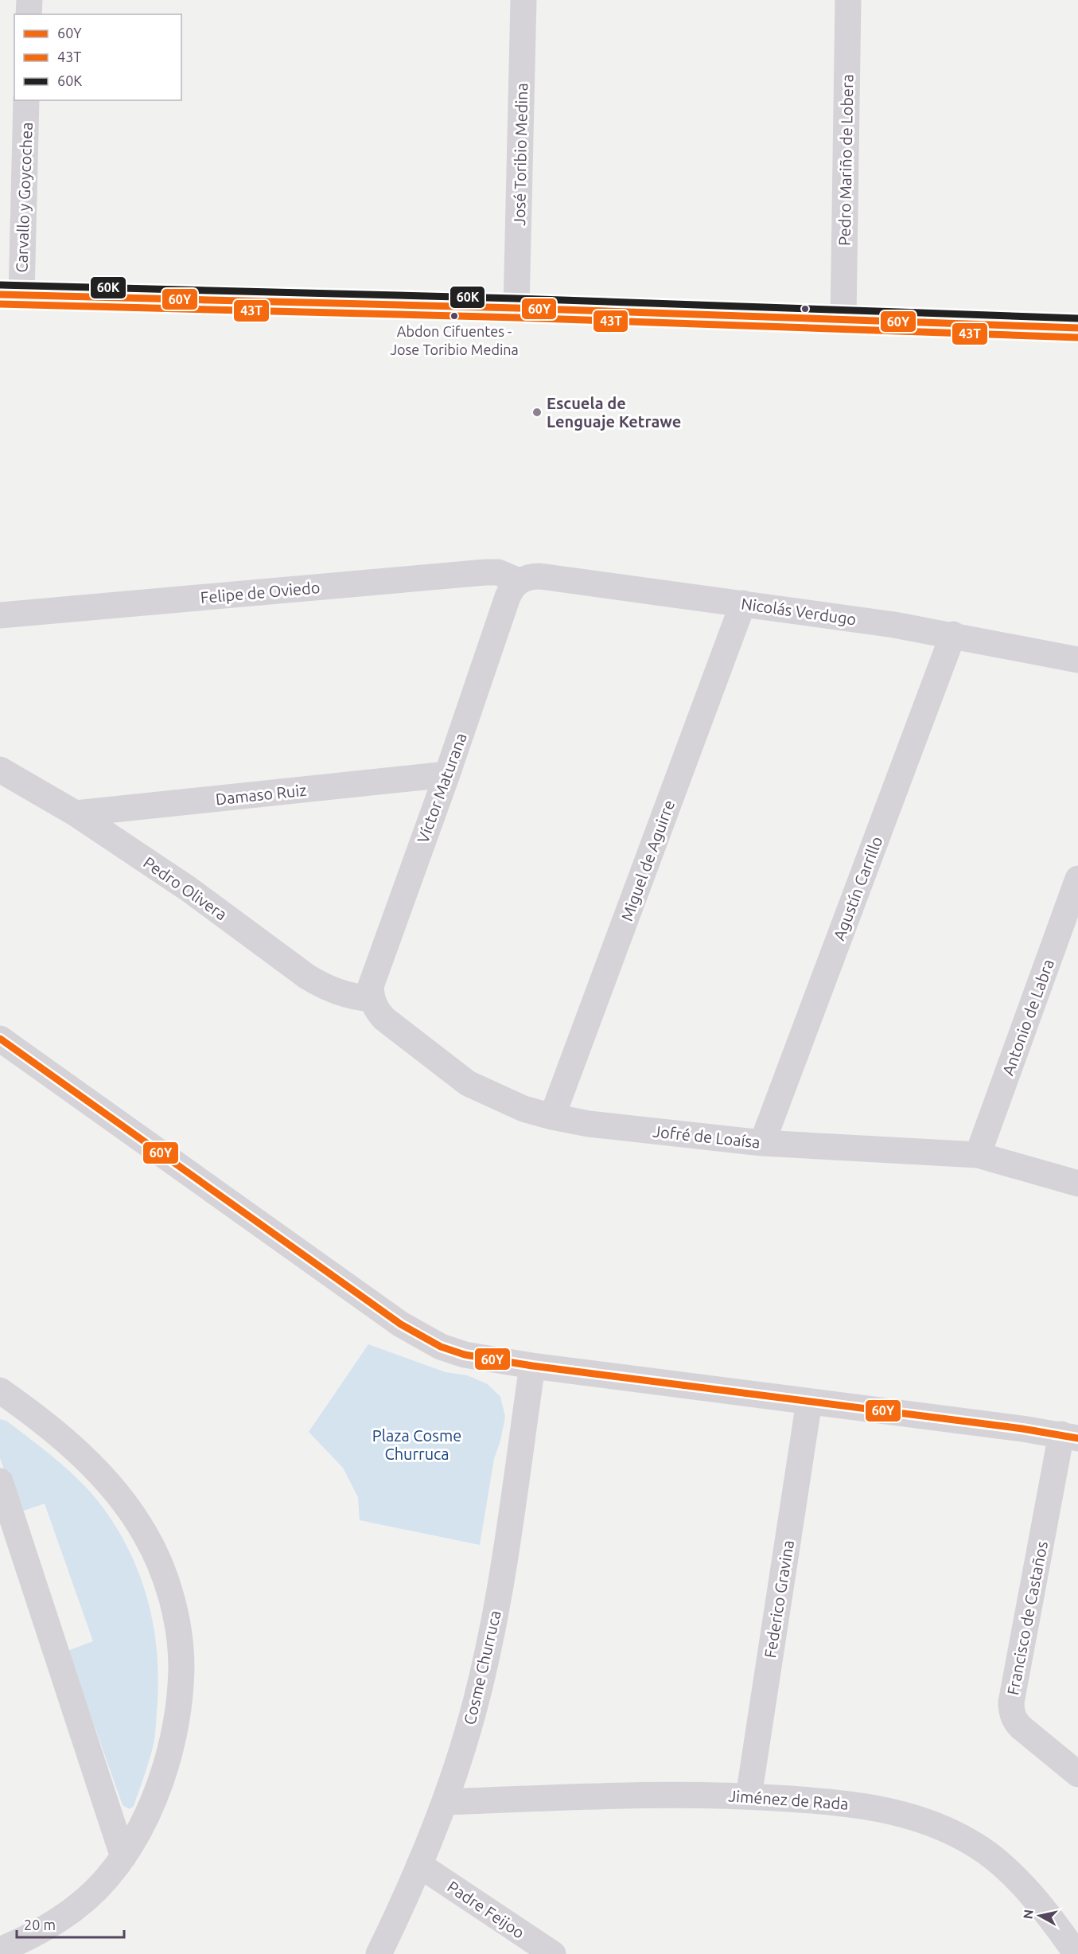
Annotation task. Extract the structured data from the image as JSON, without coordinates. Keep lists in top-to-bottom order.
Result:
{
  "streets": {
    "street": [
      "José Toribio Medina",
      "Pedro Mariño de Lobera",
      "Carvallo y Goycochea",
      "Felipe de Oviedo",
      "Nicolás Verdugo",
      "Víctor Maturana",
      "Damaso Ruiz",
      "Miguel de Aguirre",
      "Pedro Olivera",
      "Agustín Carrillo",
      "Antonio de Labra",
      "Jofré de Loaísa",
      "Federico Gravina",
      "Francisco de Castaños",
      "Cosme Churruca",
      "Jiménez de Rada",
      "Padre Feijoo"
    ]
  },
  "crossings": [
    ["Felipe de Oviedo", "Nicolás Verdugo"],
    ["Felipe de Oviedo", "Víctor Maturana"],
    ["Nicolás Verdugo", "Víctor Maturana"],
    ["Nicolás Verdugo", "Miguel de Aguirre"],
    ["Nicolás Verdugo", "Agustín Carrillo"],
    ["Víctor Maturana", "Damaso Ruiz"],
    ["Víctor Maturana", "Pedro Olivera"],
    ["Víctor Maturana", "Jofré de Loaísa"],
    ["Damaso Ruiz", "Pedro Olivera"],
    ["Miguel de Aguirre", "Jofré de Loaísa"],
    ["Pedro Olivera", "Jofré de Loaísa"],
    ["Agustín Carrillo", "Jofré de Loaísa"],
    ["Antonio de Labra", "Jofré de Loaísa"],
    ["Federico Gravina", "Jiménez de Rada"],
    ["Cosme Churruca", "Jiménez de Rada"],
    ["Cosme Churruca", "Padre Feijoo"]
  ],
  "parks": ["Plaza Cosme Churruca"],
  "places": ["Abdon Cifuentes - Jose Toribio Medina", "Escuela de Lenguaje Ketrawe"],
  "lines": ["transit line 60K", "transit line 60Y", "transit line 43T"],
  "legend": ["60Y", "43T", "60K"],
  "scale_bar": "20 m",
  "north": "left"
}
